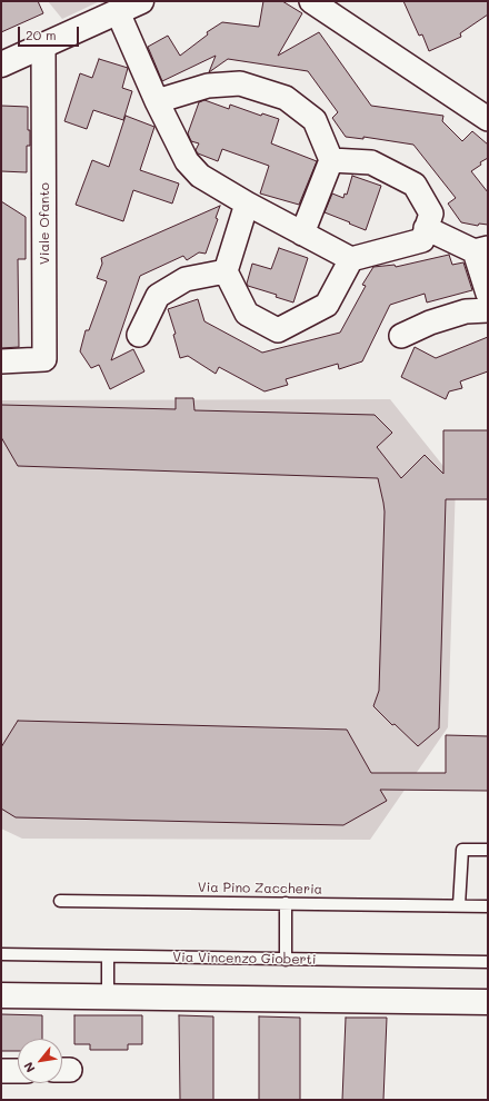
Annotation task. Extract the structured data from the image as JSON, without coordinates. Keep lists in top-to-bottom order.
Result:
{
  "streets": {
    "street": ["Viale Ofanto"],
    "lane": ["Via Pino Zaccheria", "Via Vincenzo Gioberti"]
  },
  "scale_bar": "20 m",
  "north": "bottom left"
}
